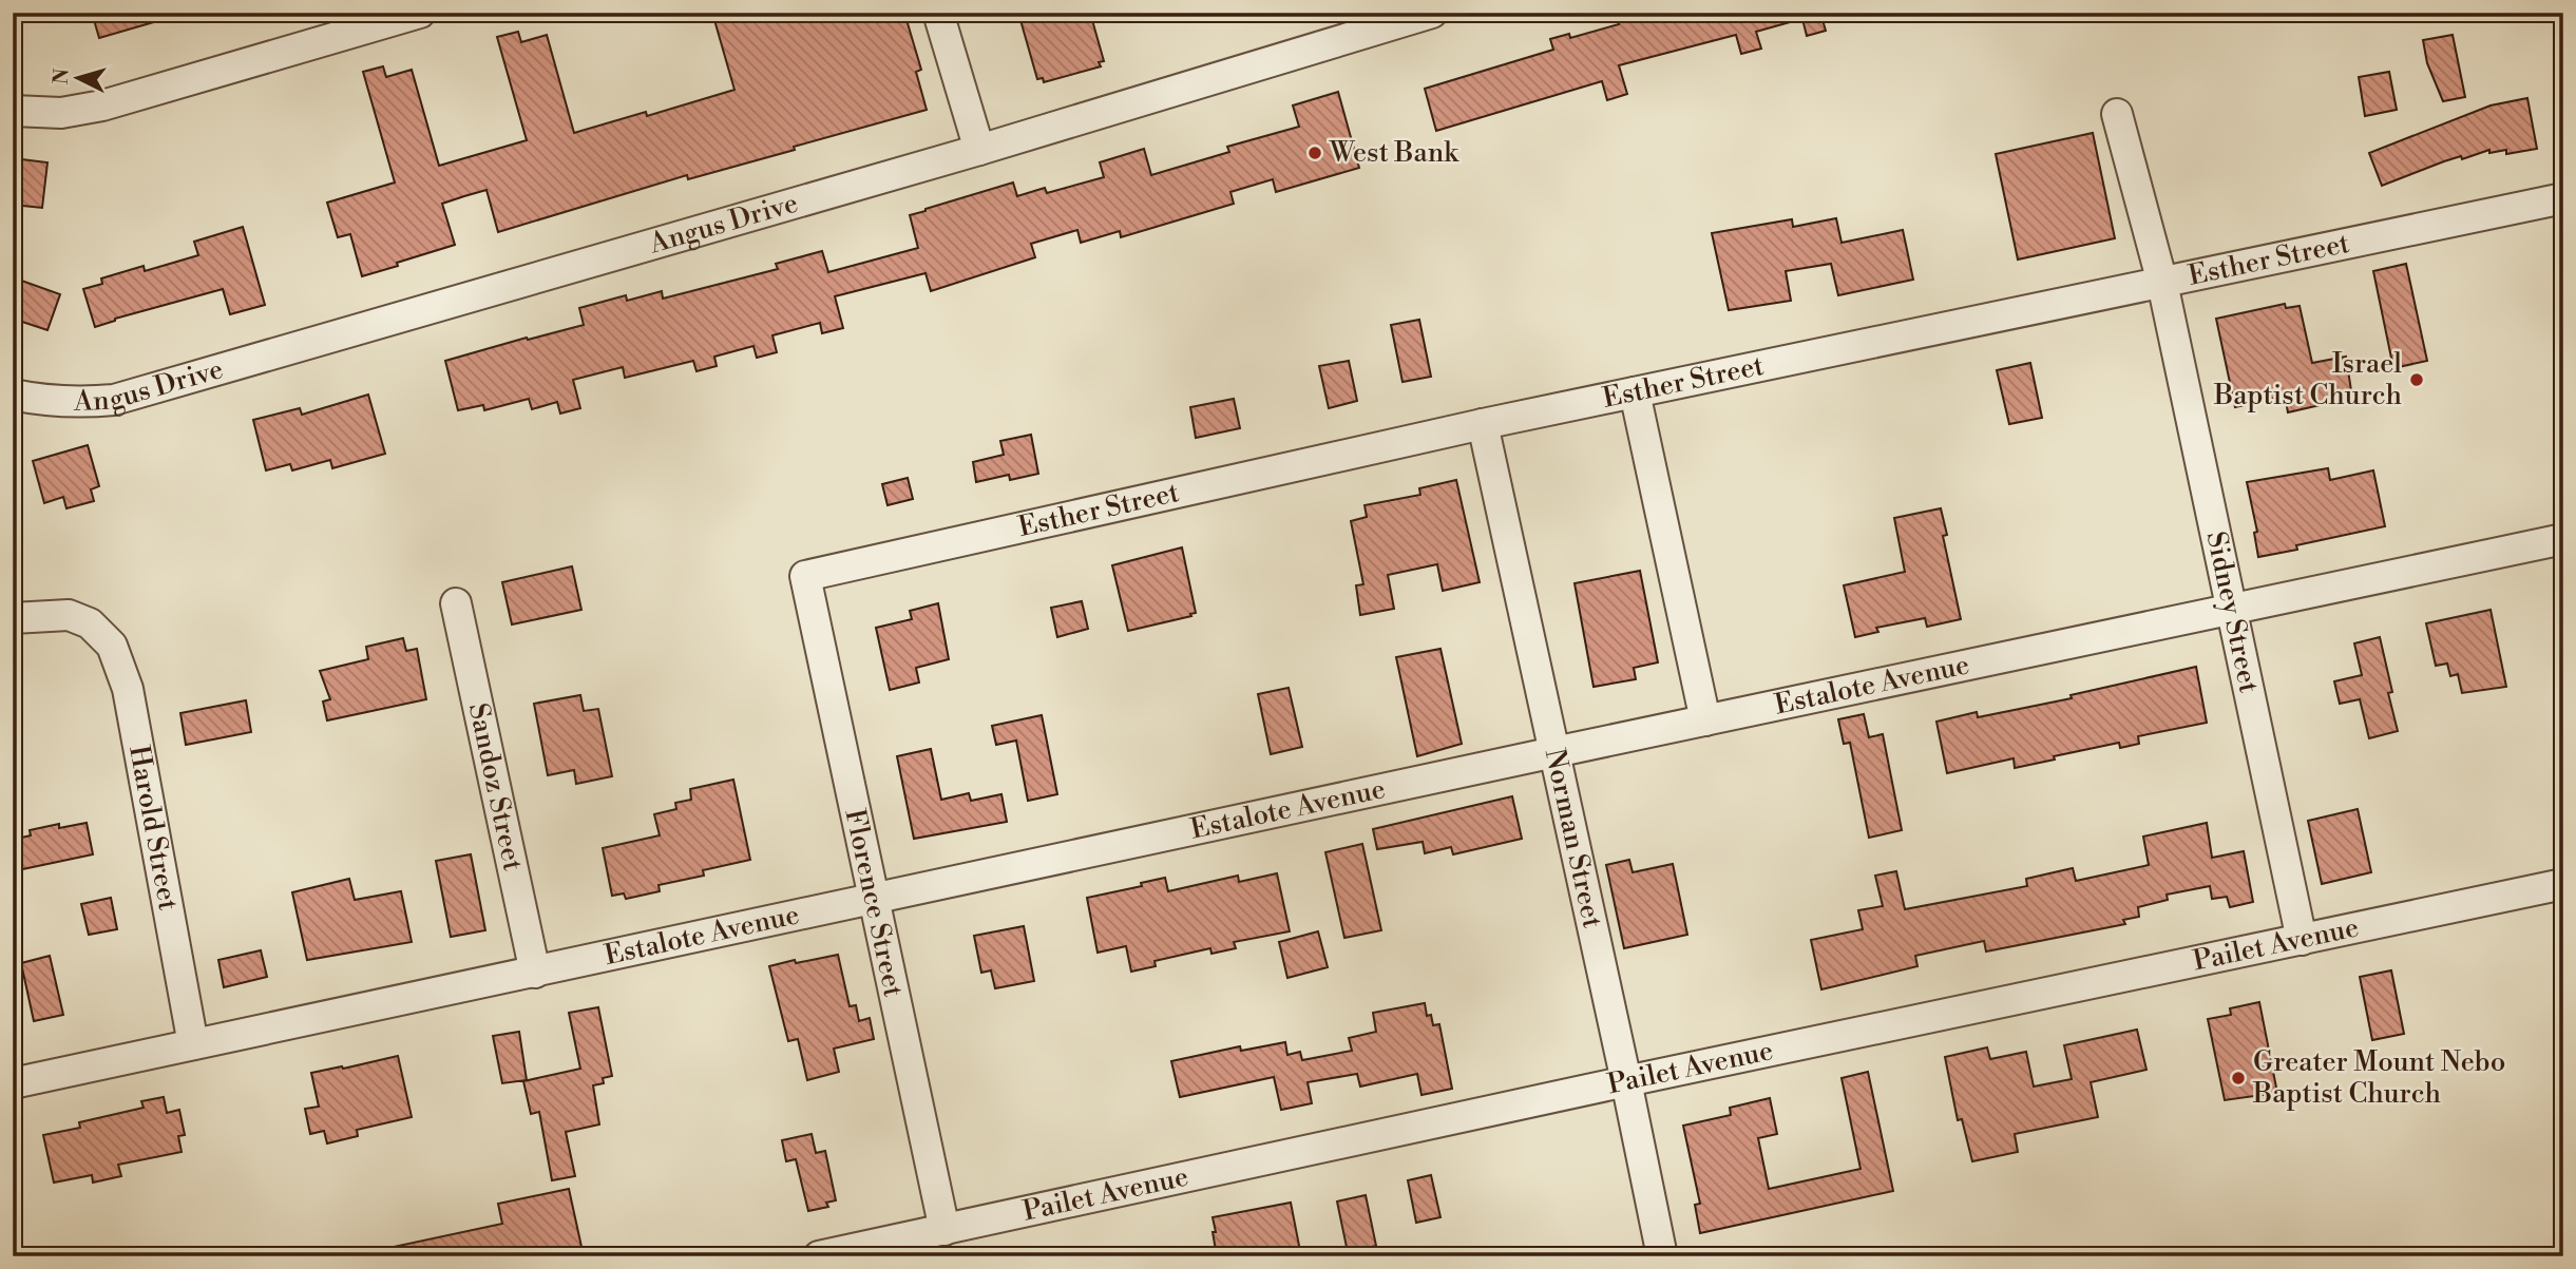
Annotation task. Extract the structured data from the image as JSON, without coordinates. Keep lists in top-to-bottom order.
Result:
{
  "streets": {
    "street": [
      "Angus Drive",
      "Esther Street",
      "Sidney Street",
      "Estalote Avenue",
      "Sandoz Street",
      "Harold Street",
      "Norman Street",
      "Florence Street",
      "Pailet Avenue"
    ]
  },
  "crossings": [
    ["Esther Street", "Sidney Street"],
    ["Esther Street", "Norman Street"],
    ["Esther Street", "Florence Street"],
    ["Sidney Street", "Estalote Avenue"],
    ["Sidney Street", "Pailet Avenue"],
    ["Estalote Avenue", "Sandoz Street"],
    ["Estalote Avenue", "Harold Street"],
    ["Estalote Avenue", "Norman Street"],
    ["Estalote Avenue", "Florence Street"],
    ["Norman Street", "Pailet Avenue"],
    ["Florence Street", "Pailet Avenue"]
  ],
  "places": ["West Bank", "Israel Baptist Church", "Greater Mount Nebo Baptist Church"],
  "north": "left"
}
